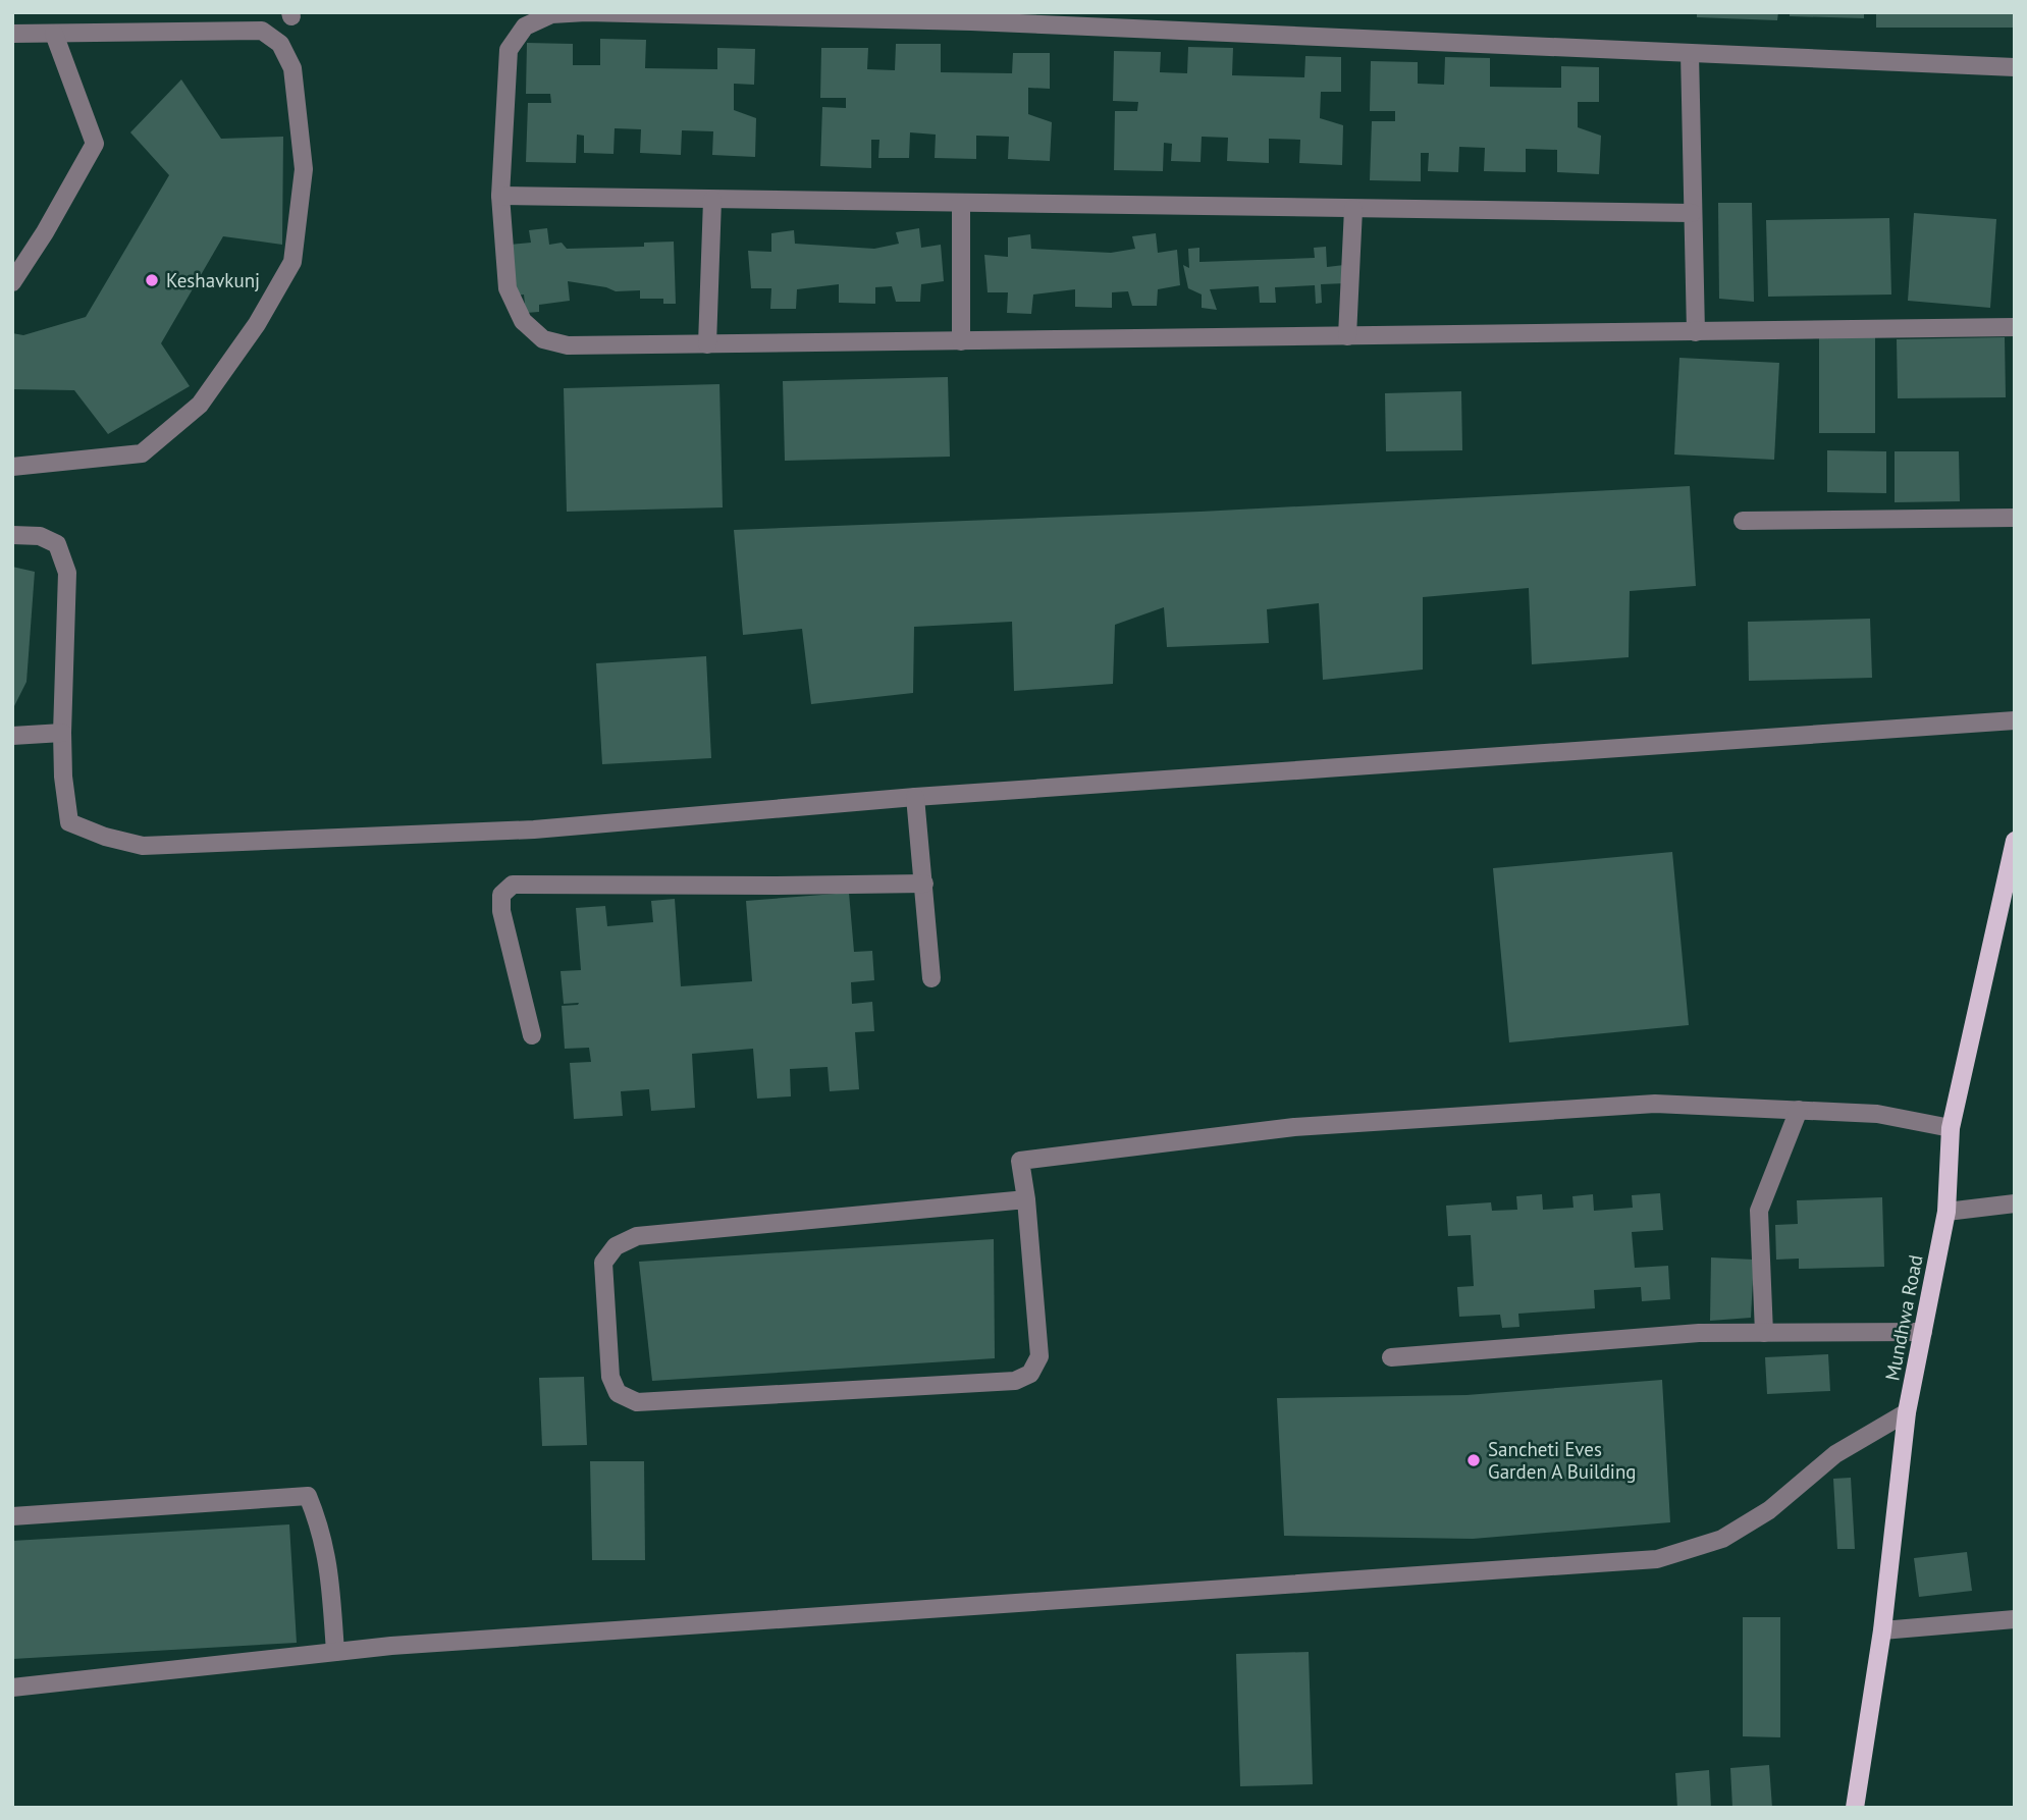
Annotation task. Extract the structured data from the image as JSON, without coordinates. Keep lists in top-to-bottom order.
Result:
{
  "streets": {
    "main road": ["Mundhwa Road"]
  },
  "places": ["Keshavkunj", "Sancheti Eves Garden A Building"]
}
